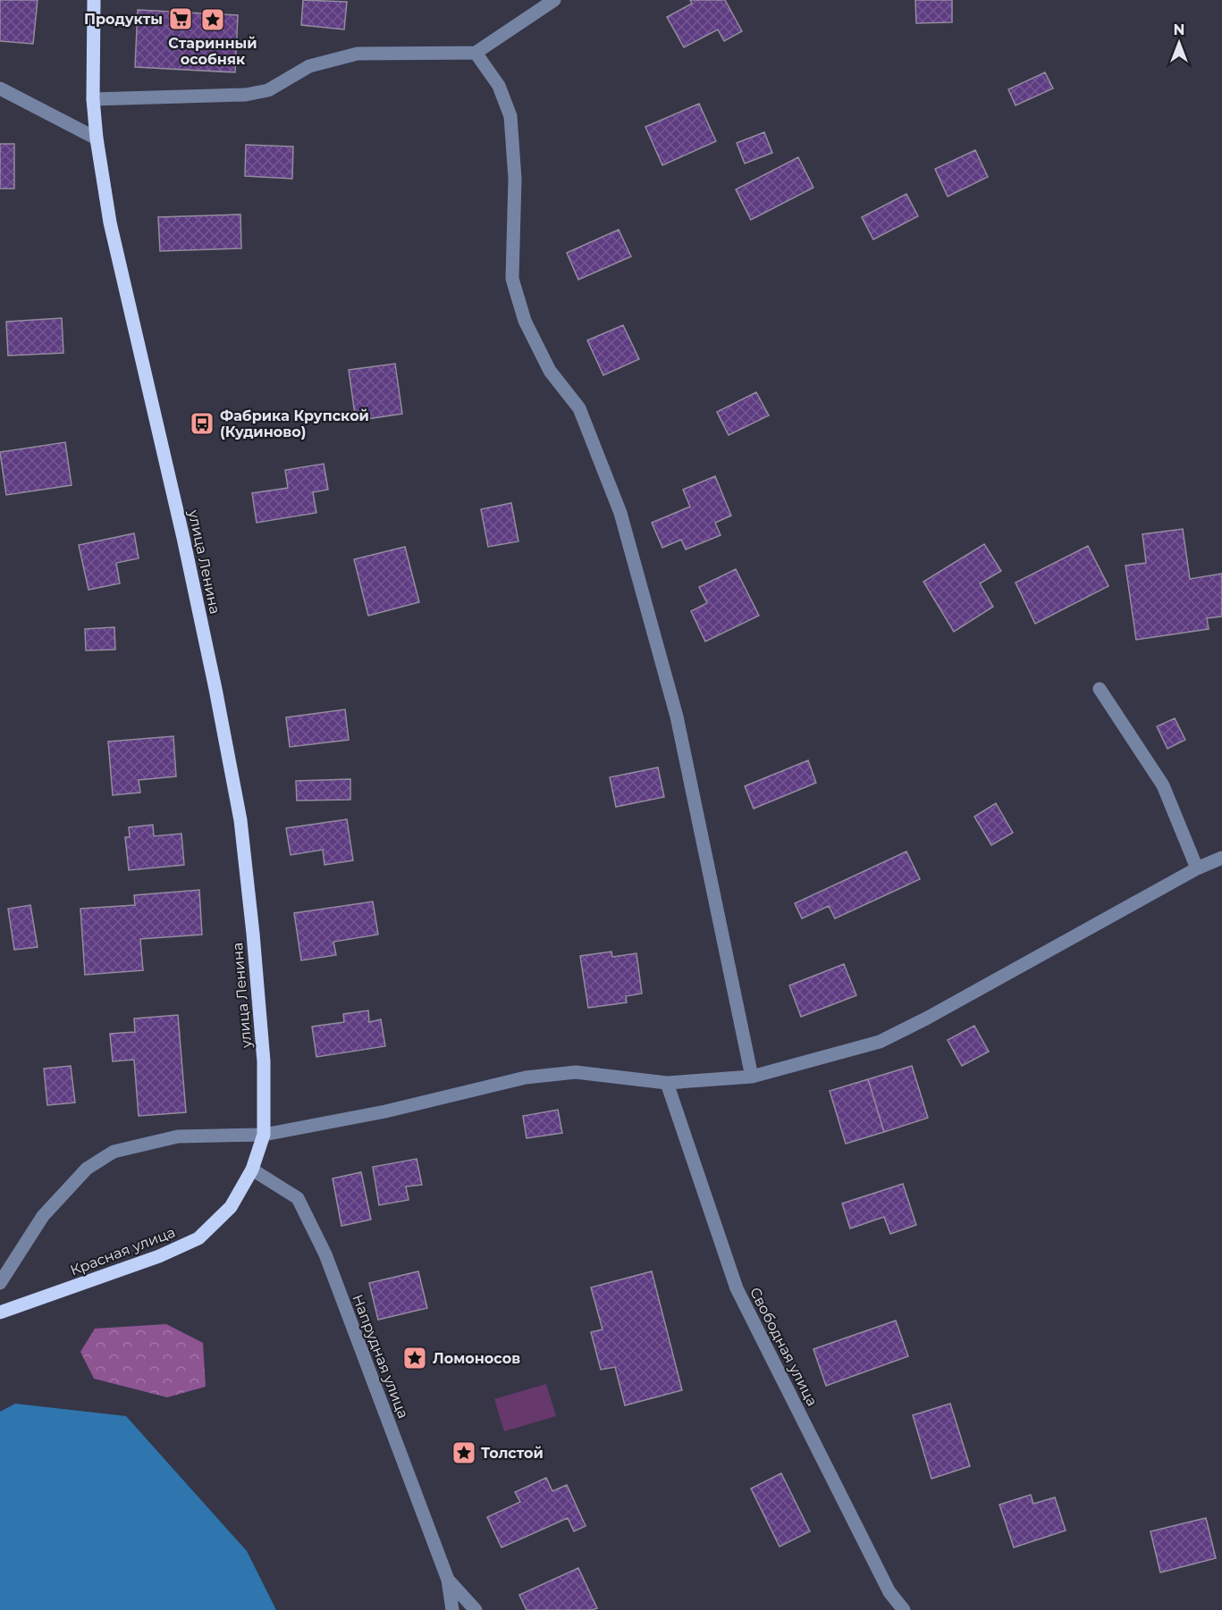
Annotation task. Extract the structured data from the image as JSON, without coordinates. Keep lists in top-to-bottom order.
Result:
{
  "streets": {
    "main road": ["улица Ленина", "Красная улица"],
    "street": ["Свободная улица", "Напрудная улица"]
  },
  "crossings": [
    ["улица Ленина", "Красная улица"],
    ["Красная улица", "Напрудная улица"]
  ],
  "places": {
    "supermarket": ["Продукты"],
    "place": ["Старинный особняк", "Ломоносов", "Толстой"],
    "bus stop": ["Фабрика Крупской (Кудиново)"]
  },
  "north": "top"
}
